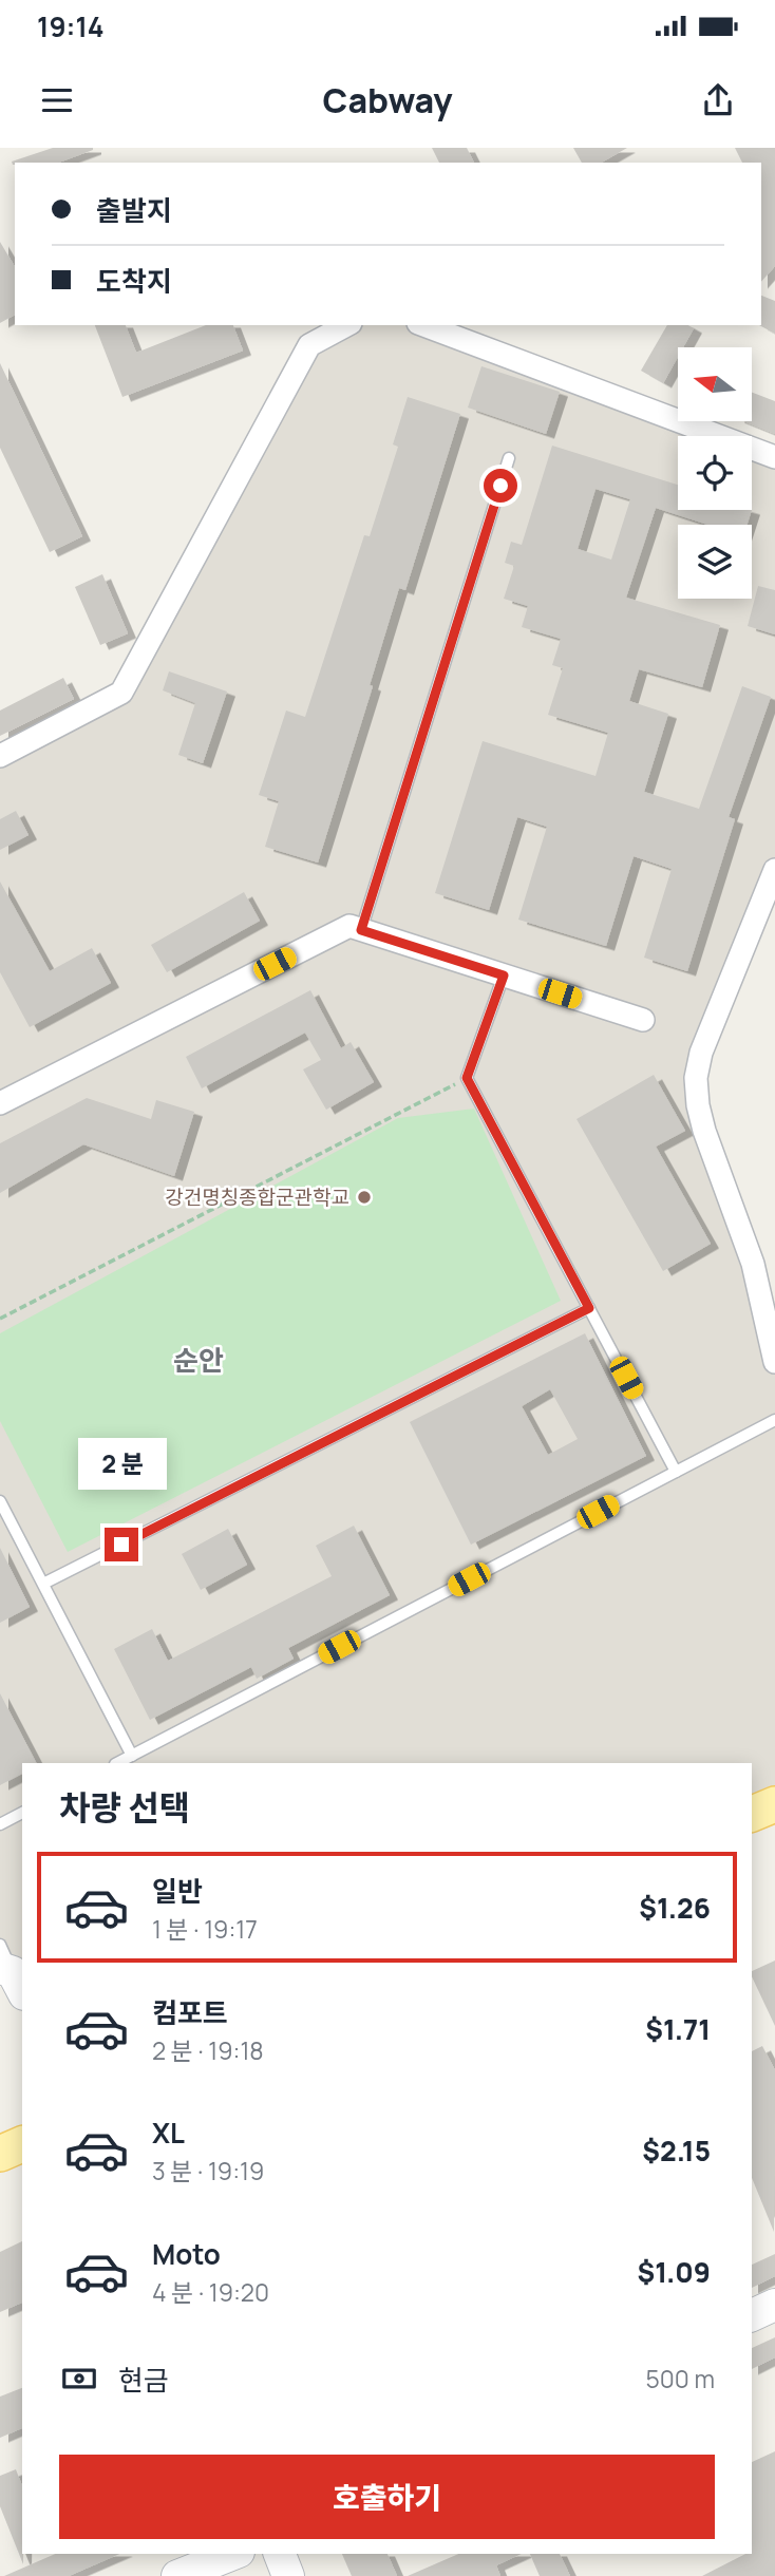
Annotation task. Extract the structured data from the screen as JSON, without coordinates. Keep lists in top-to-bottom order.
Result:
{
  "districts": ["순안"],
  "places": ["강건명칭종합군관학교"],
  "north": "left",
  "page": {
    "status": "19:14",
    "header": "Cabway",
    "banner": ["출발지", "도착지"],
    "bubble": "2 분",
    "heading": "차량 선택",
    "list": [
      {
        "name": "일반",
        "note": "1 분 · 19:17",
        "value": "$1.26"
      },
      {
        "name": "컴포트",
        "note": "2 분 · 19:18",
        "value": "$1.71"
      },
      {
        "name": "XL",
        "note": "3 분 · 19:19",
        "value": "$2.15"
      },
      {
        "name": "Moto",
        "note": "4 분 · 19:20",
        "value": "$1.09"
      }
    ],
    "pay": ["현금", "500 m"],
    "buttons": "호출하기"
  }
}
